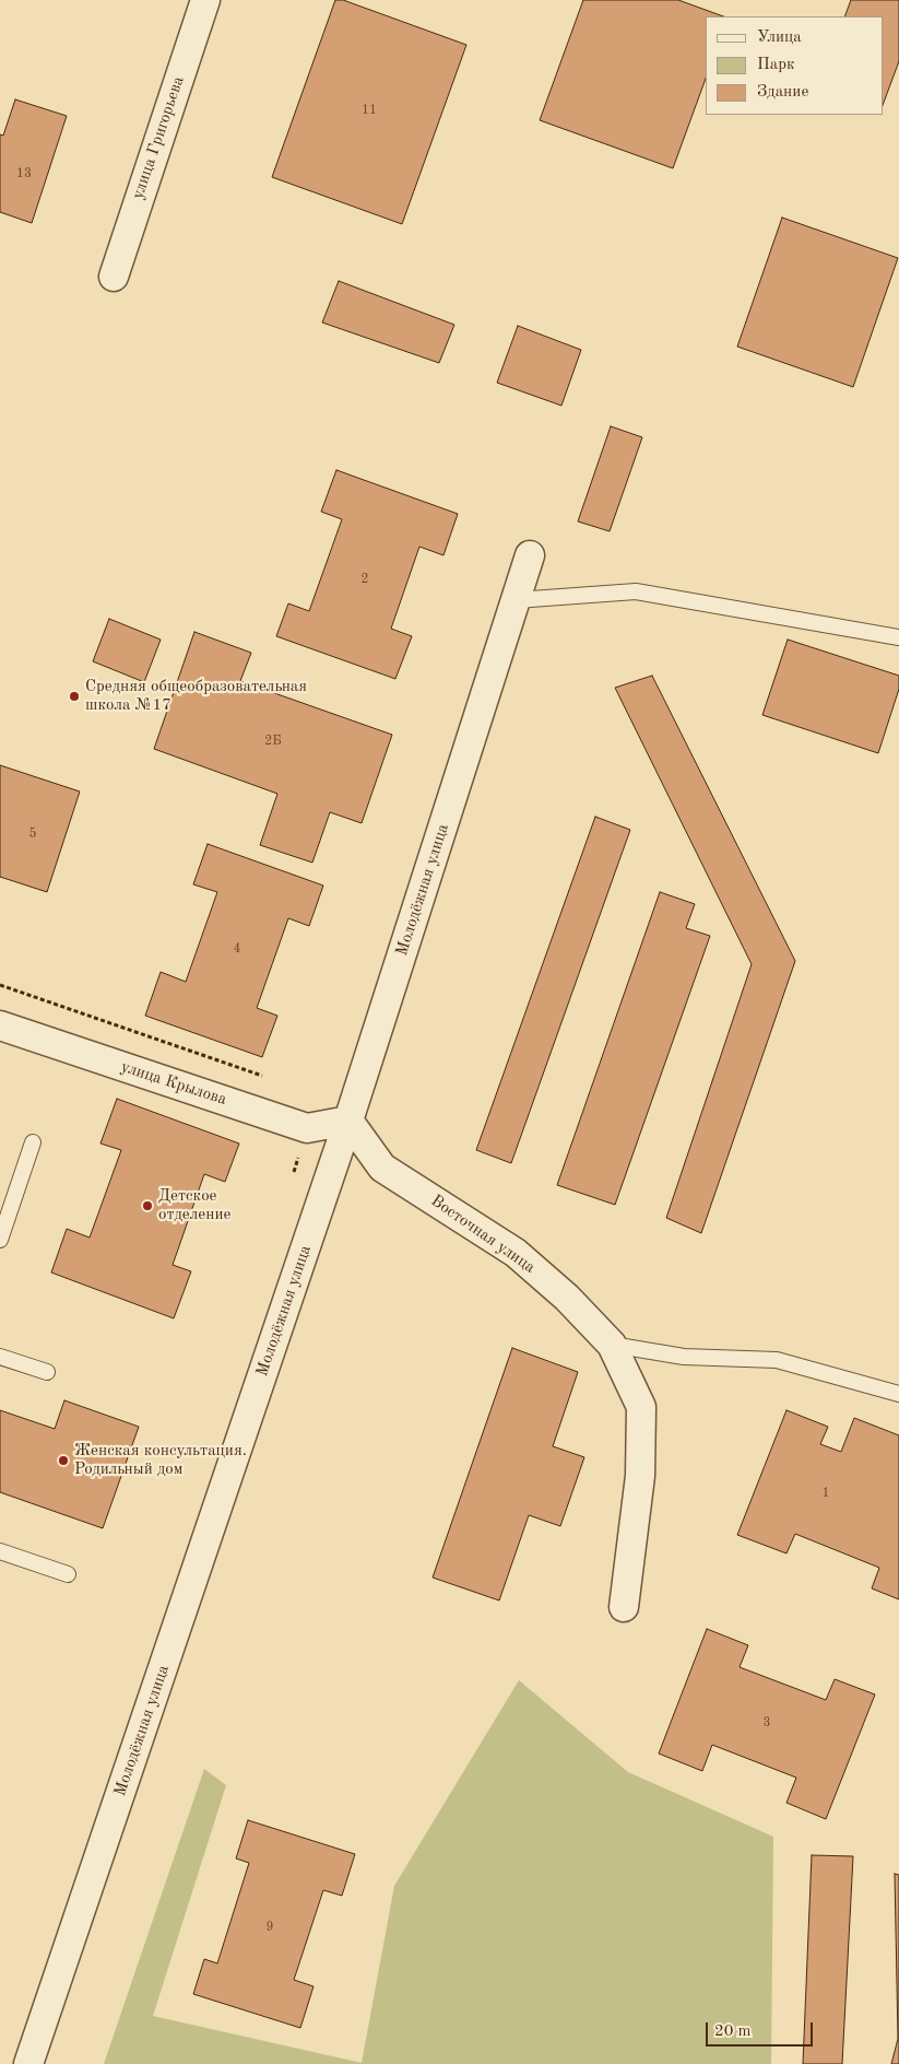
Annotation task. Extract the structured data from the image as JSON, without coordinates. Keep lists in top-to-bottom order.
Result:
{
  "streets": {
    "street": [
      "улица Григорьева",
      "Молодёжная улица",
      "улица Крылова",
      "Восточная улица"
    ]
  },
  "crossings": [
    ["Молодёжная улица", "улица Крылова"],
    ["Молодёжная улица", "Восточная улица"],
    ["улица Крылова", "Восточная улица"]
  ],
  "places": ["Средняя общеобразовательная школа №17", "Детское отделение", "Женская консультация. Родильный дом"],
  "house_numbers": [
    "11",
    "13",
    "2",
    "2Б",
    "5",
    "4",
    "1",
    "3",
    "9"
  ],
  "legend": ["Улица", "Парк", "Здание"],
  "scale_bar": "20 m"
}
